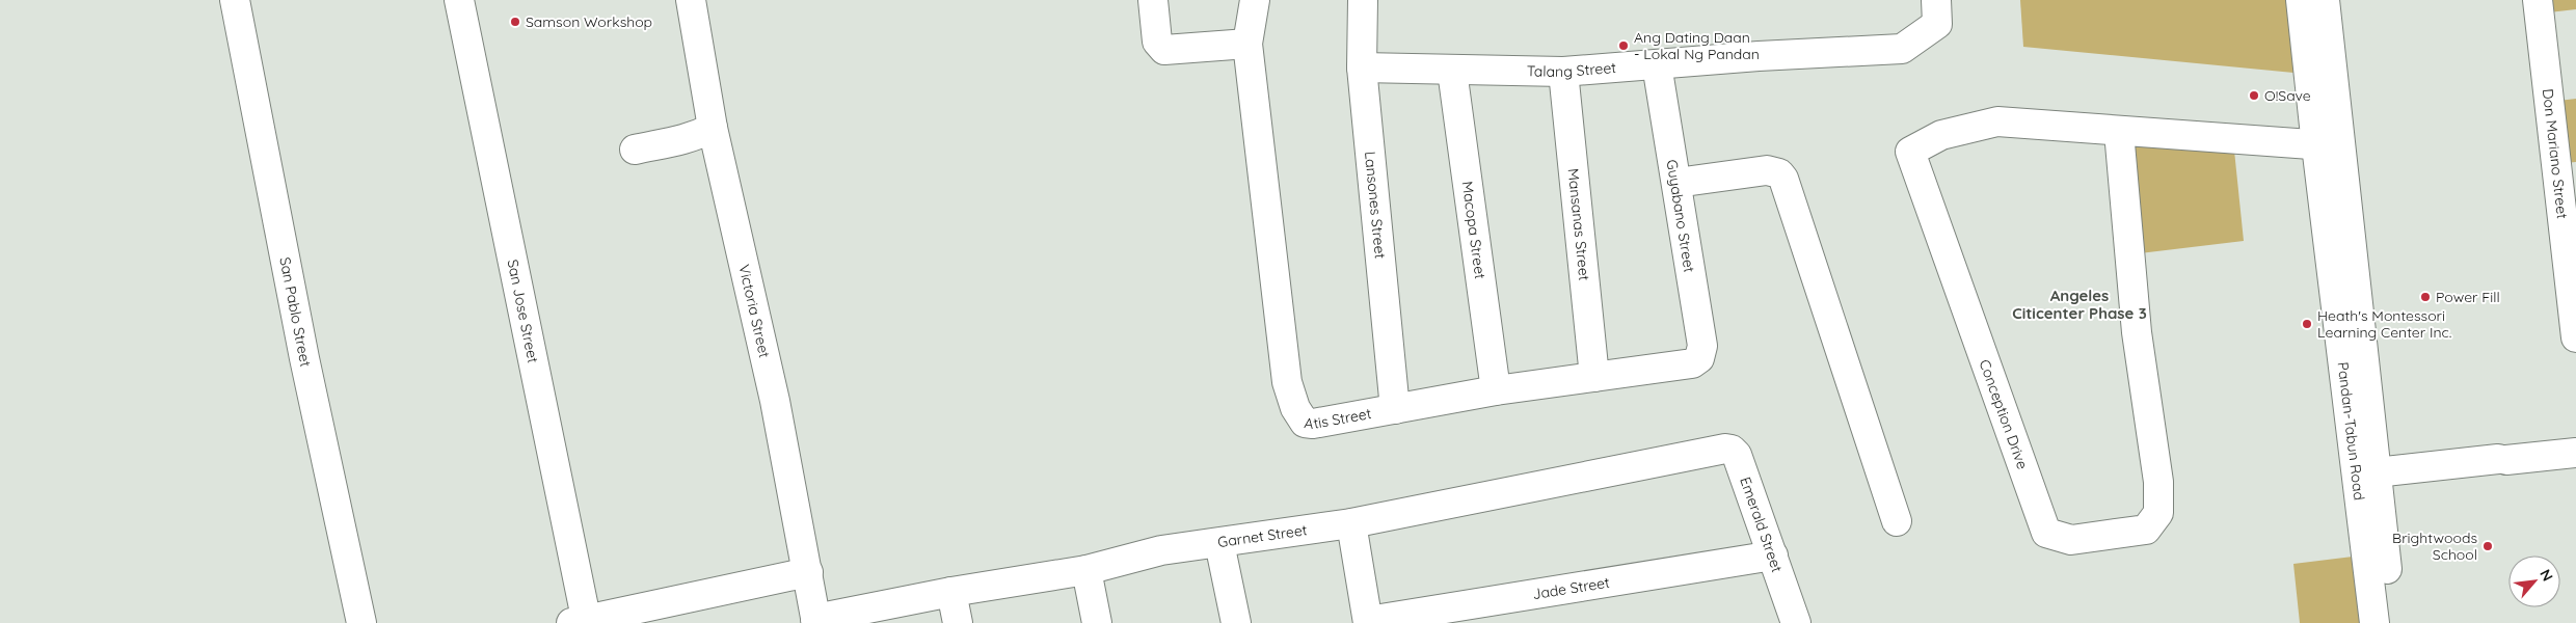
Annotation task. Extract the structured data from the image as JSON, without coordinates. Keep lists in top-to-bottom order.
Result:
{
  "streets": {
    "street": [
      "Talang Street",
      "Don Mariano Street",
      "Lansones Street",
      "Guyabano Street",
      "Mansanas Street",
      "Macopa Street",
      "San Pablo Street",
      "San Jose Street",
      "Victoria Street",
      "Atis Street",
      "Conception Drive",
      "Pandan-Tabun Road",
      "Emerald Street",
      "Garnet Street",
      "Jade Street"
    ]
  },
  "crossings": [
    ["Talang Street", "Lansones Street"],
    ["Talang Street", "Guyabano Street"],
    ["Talang Street", "Mansanas Street"],
    ["Talang Street", "Macopa Street"],
    ["Lansones Street", "Atis Street"],
    ["Guyabano Street", "Atis Street"],
    ["Mansanas Street", "Atis Street"],
    ["Macopa Street", "Atis Street"],
    ["Victoria Street", "Garnet Street"],
    ["Emerald Street", "Garnet Street"],
    ["Emerald Street", "Jade Street"]
  ],
  "districts": ["Angeles Citicenter Phase 3"],
  "places": [
    "Samson Workshop",
    "Ang Dating Daan - Lokal Ng Pandan",
    "O!Save",
    "Power Fill",
    "Heath's Montessori Learning Center Inc.",
    "Brightwoods School"
  ],
  "north": "top right"
}
